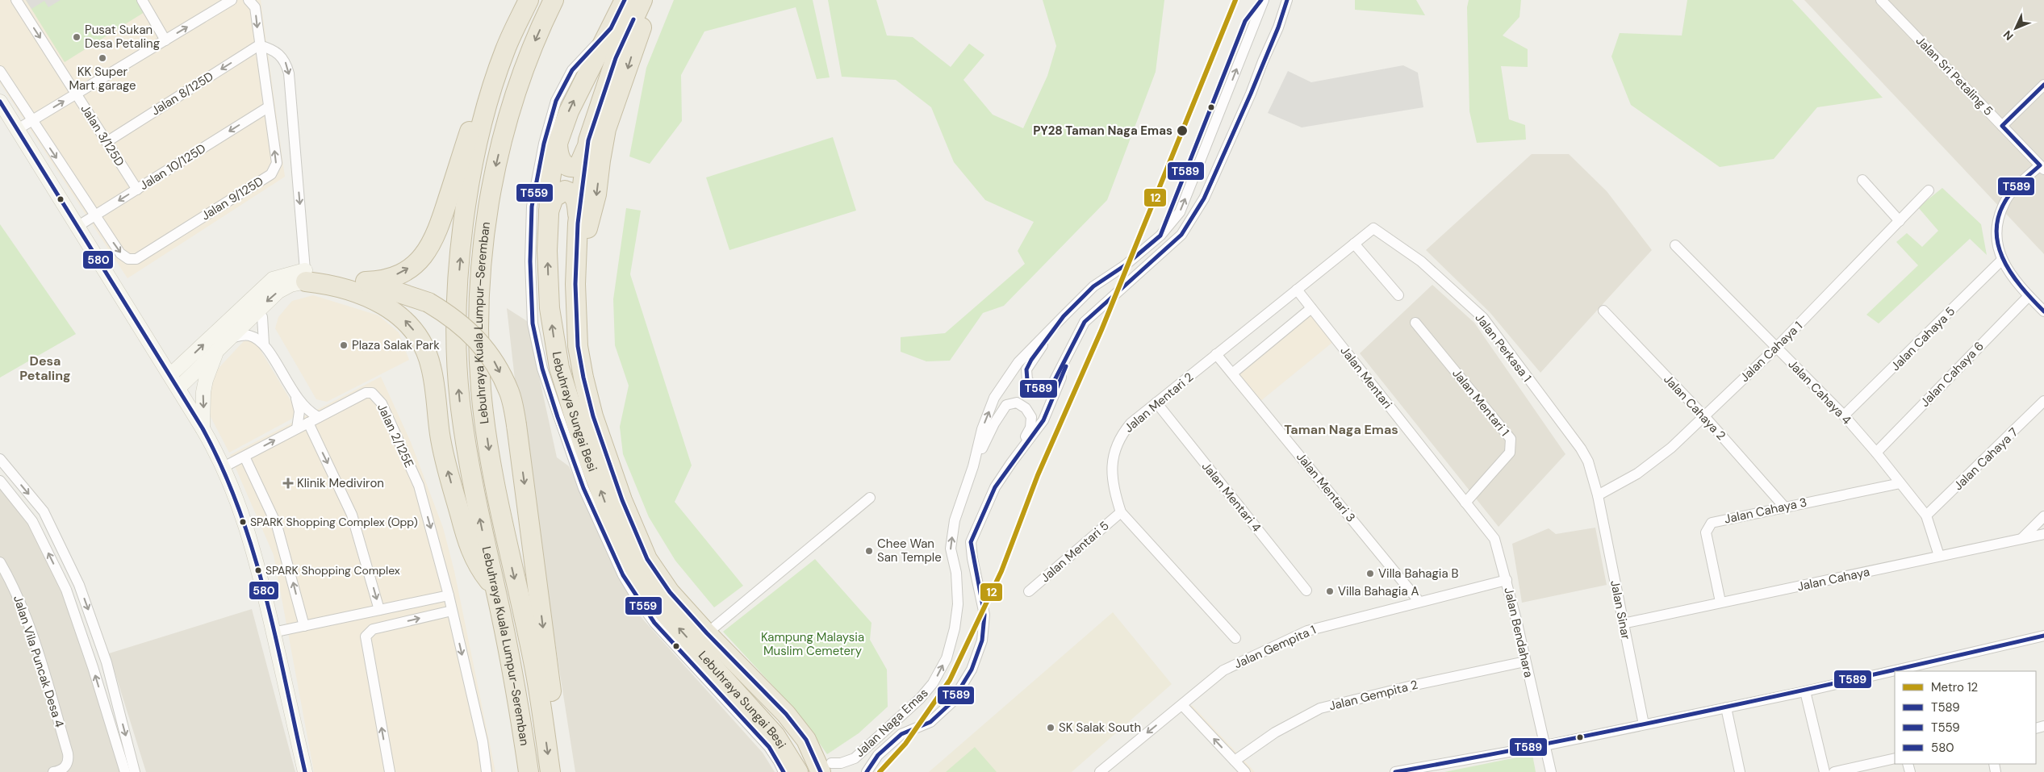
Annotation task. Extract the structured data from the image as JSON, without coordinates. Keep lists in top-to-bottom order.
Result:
{
  "streets": {
    "highway": ["Lebuhraya Kuala Lumpur–Seremban", "Lebuhraya Sungai Besi"],
    "street": [
      "Jalan Sri Petaling 5",
      "Jalan 8/125D",
      "Jalan 3/125D",
      "Jalan 10/125D",
      "Jalan 9/125D",
      "Jalan Cahaya 5",
      "Jalan Perkasa 1",
      "Jalan Cahaya 1",
      "Jalan Cahaya 6",
      "Jalan Mentari",
      "Jalan Cahaya 4",
      "Jalan Mentari 2",
      "Jalan Mentari 1",
      "Jalan Cahaya 2",
      "Jalan 2/125E",
      "Jalan Cahaya 7",
      "Jalan Mentari 3",
      "Jalan Mentari 4",
      "Jalan Cahaya 3",
      "Jalan Mentari 5",
      "Jalan Cahaya",
      "Jalan Sinar",
      "Jalan Bendahara",
      "Jalan Gempita 1",
      "Jalan Vila Puncak Desa 4",
      "Jalan Gempita 2",
      "Jalan Naga Emas"
    ]
  },
  "crossings": [
    ["Jalan 8/125D", "Jalan 3/125D"],
    ["Jalan 8/125D", "Jalan 9/125D"],
    ["Jalan 3/125D", "Jalan 10/125D"],
    ["Jalan 10/125D", "Jalan 9/125D"],
    ["Jalan Cahaya 5", "Jalan Cahaya 4"],
    ["Jalan Perkasa 1", "Jalan Cahaya 1"],
    ["Jalan Perkasa 1", "Jalan Mentari 2"],
    ["Jalan Perkasa 1", "Jalan Sinar"],
    ["Jalan Cahaya 1", "Jalan Cahaya 4"],
    ["Jalan Cahaya 1", "Jalan Cahaya 2"],
    ["Jalan Cahaya 1", "Jalan Sinar"],
    ["Jalan Cahaya 6", "Jalan Cahaya 4"],
    ["Jalan Mentari", "Jalan Mentari 2"],
    ["Jalan Mentari", "Jalan Mentari 1"],
    ["Jalan Mentari", "Jalan Bendahara"],
    ["Jalan Cahaya 4", "Jalan Cahaya 7"],
    ["Jalan Cahaya 4", "Jalan Cahaya 3"],
    ["Jalan Cahaya 4", "Jalan Cahaya"],
    ["Jalan Mentari 2", "Jalan Mentari 3"],
    ["Jalan Mentari 2", "Jalan Mentari 4"],
    ["Jalan Mentari 2", "Jalan Mentari 5"],
    ["Jalan Mentari 1", "Jalan Bendahara"],
    ["Jalan Cahaya 2", "Jalan Cahaya 3"],
    ["Lebuhraya Sungai Besi", "Jalan Naga Emas"],
    ["Jalan Mentari 3", "Jalan Gempita 1"],
    ["Jalan Cahaya 3", "Jalan Cahaya"],
    ["Jalan Cahaya", "Jalan Sinar"],
    ["Jalan Bendahara", "Jalan Gempita 1"],
    ["Jalan Bendahara", "Jalan Gempita 2"]
  ],
  "one_way": ["Jalan 10/125D"],
  "districts": ["Desa Petaling", "Taman Naga Emas"],
  "parks": ["Kampung Malaysia Muslim Cemetery"],
  "places": {
    "other": [
      "Pusat Sukan Desa Petaling",
      "KK Super Mart garage",
      "PY28 Taman Naga Emas",
      "Plaza Salak Park",
      "SPARK Shopping Complex (Opp)",
      "Chee Wan San Temple",
      "SPARK Shopping Complex",
      "Villa Bahagia B",
      "Villa Bahagia A",
      "SK Salak South"
    ],
    "health": ["Klinik Mediviron"]
  },
  "lines": [
    "metro line 12",
    "transit line T589",
    "transit line T559",
    "transit line 580"
  ],
  "legend": [
    "Metro 12",
    "T589",
    "T559",
    "580"
  ],
  "north": "bottom left"
}
